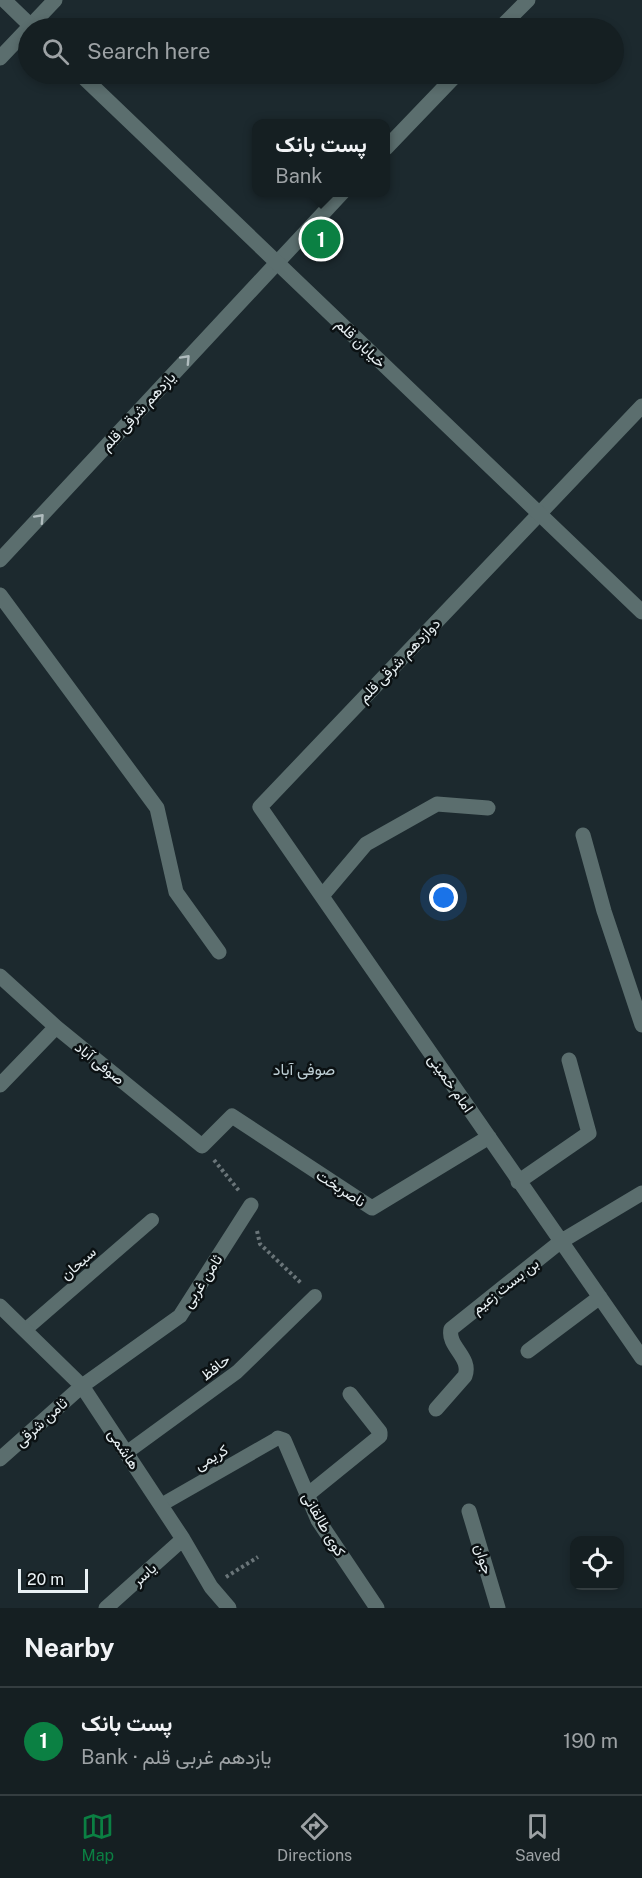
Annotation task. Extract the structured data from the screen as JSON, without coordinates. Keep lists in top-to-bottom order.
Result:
{
  "streets": {
    "street": [
      "خیابان قلم",
      "یازدهم شرقی قلم",
      "دوازدهم شرقی قلم",
      "صوفی آباد",
      "امام خمینی",
      "ناصربخت",
      "ثامن غربی",
      "بن بست زعیم",
      "ثامن شرقی",
      "هاشمی",
      "کوی طالقانی",
      "جوان",
      "یاسر"
    ],
    "lane": ["سبحان", "حافظ", "کریمی"]
  },
  "crossings": [
    ["خیابان قلم", "یازدهم شرقی قلم"],
    ["خیابان قلم", "دوازدهم شرقی قلم"],
    ["دوازدهم شرقی قلم", "امام خمینی"],
    ["صوفی آباد", "ناصربخت"],
    ["امام خمینی", "ناصربخت"],
    ["امام خمینی", "بن بست زعیم"],
    ["سبحان", "هاشمی"],
    ["ثامن غربی", "ثامن شرقی"],
    ["ثامن غربی", "هاشمی"],
    ["حافظ", "هاشمی"],
    ["ثامن شرقی", "هاشمی"],
    ["هاشمی", "کریمی"],
    ["هاشمی", "یاسر"],
    ["کریمی", "کوی طالقانی"]
  ],
  "one_way": ["یازدهم شرقی قلم"],
  "districts": ["صوفی آباد"],
  "scale_bar": "20 m",
  "page": {
    "search": "Search here",
    "popup": ["پست بانک", "Bank"],
    "pins": "1",
    "scale": "20 m",
    "heading": "Nearby",
    "list": [
      {
        "mark": "1",
        "name": "پست بانک",
        "note": "Bank · یازدهم غربی قلم",
        "value": "190 m"
      }
    ],
    "nav": ["Map", "Directions", "Saved"]
  }
}
